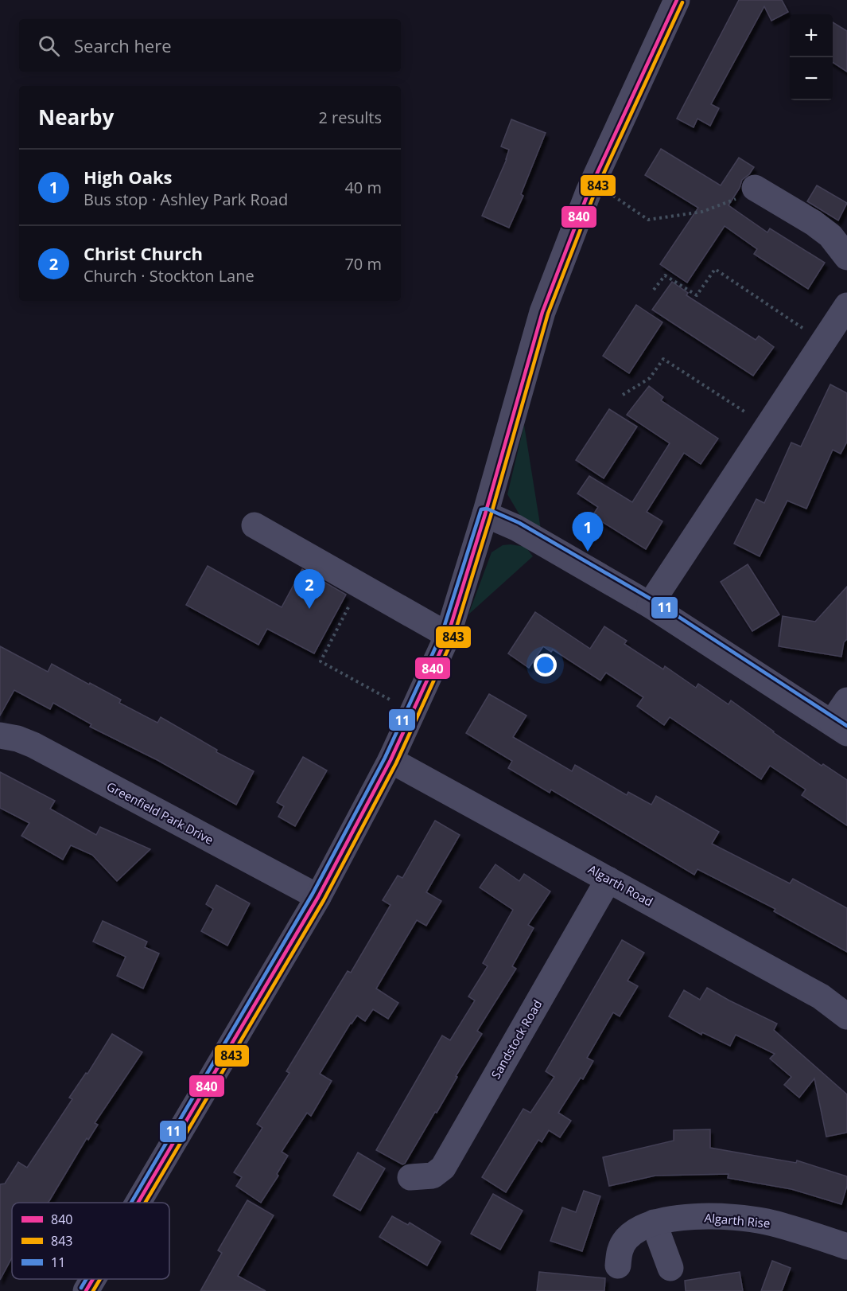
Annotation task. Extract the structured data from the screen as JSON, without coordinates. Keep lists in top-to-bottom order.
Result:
{
  "streets": {
    "street": [
      "Greenfield Park Drive",
      "Algarth Road",
      "Sandstock Road",
      "Algarth Rise"
    ]
  },
  "crossings": [
    ["Algarth Road", "Sandstock Road"]
  ],
  "lines": ["transit line 840", "transit line 843", "transit line 11"],
  "legend": ["840", "843", "11"],
  "page": {
    "map_buttons": ["+", "−"],
    "search": "Search here",
    "heading": ["Nearby", "2 results"],
    "list": [
      {
        "mark": "1",
        "name": "High Oaks",
        "note": "Bus stop · Ashley Park Road",
        "value": "40 m"
      },
      {
        "mark": "2",
        "name": "Christ Church",
        "note": "Church · Stockton Lane",
        "value": "70 m"
      }
    ],
    "pins": ["1", "2"]
  }
}
